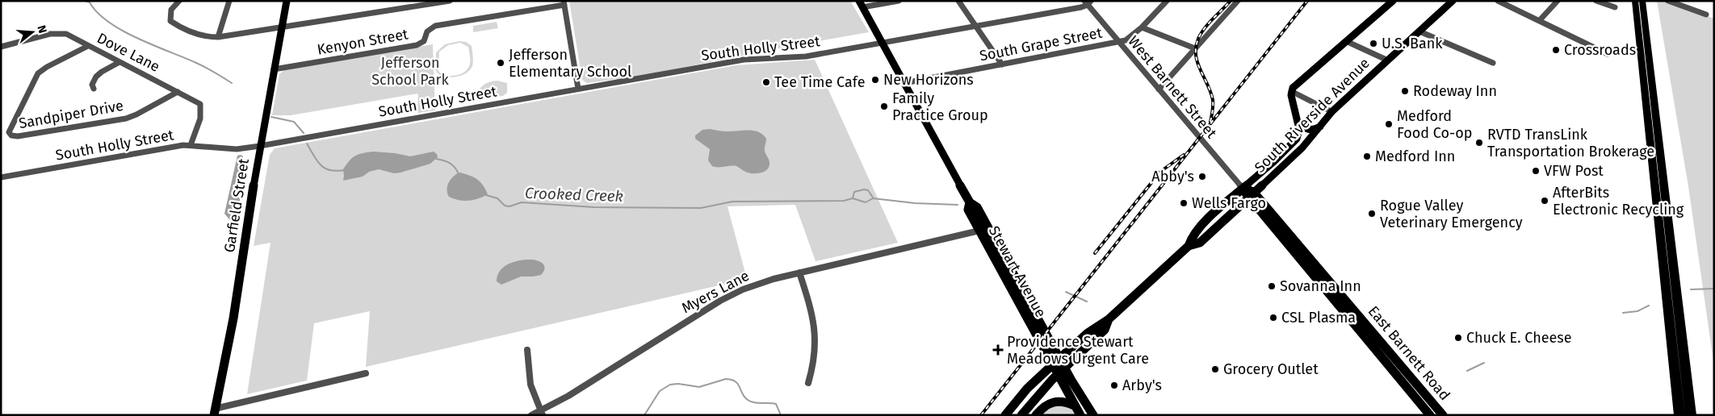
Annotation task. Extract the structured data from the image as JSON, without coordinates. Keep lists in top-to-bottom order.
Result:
{
  "streets": {
    "main road": [
      "South Riverside Avenue",
      "Garfield Street",
      "Stewart Avenue",
      "East Barnett Road"
    ],
    "street": [
      "Kenyon Street",
      "South Grape Street",
      "South Holly Street",
      "Dove Lane",
      "West Barnett Street",
      "Sandpiper Drive",
      "Myers Lane"
    ]
  },
  "crossings": [
    ["Kenyon Street", "Garfield Street"],
    ["South Grape Street", "West Barnett Street"],
    ["South Grape Street", "Stewart Avenue"],
    ["South Holly Street", "Dove Lane"],
    ["South Holly Street", "West Barnett Street"],
    ["South Holly Street", "Garfield Street"],
    ["South Holly Street", "Stewart Avenue"],
    ["Dove Lane", "Sandpiper Drive"],
    ["West Barnett Street", "South Riverside Avenue"],
    ["West Barnett Street", "East Barnett Road"],
    ["South Riverside Avenue", "Stewart Avenue"],
    ["South Riverside Avenue", "East Barnett Road"],
    ["Stewart Avenue", "Myers Lane"]
  ],
  "water": ["Crooked Creek"],
  "parks": ["Jefferson School Park"],
  "places": {
    "other": [
      "U.S. Bank",
      "Crossroads",
      "Jefferson Elementary School",
      "New Horizons",
      "Tee Time Cafe",
      "Rodeway Inn",
      "Family Practice Group",
      "Medford Food Co-op",
      "RVTD TransLink Transportation Brokerage",
      "Medford Inn",
      "VFW Post",
      "Abby's",
      "AfterBits Electronic Recycling",
      "Wells Fargo",
      "Rogue Valley Veterinary Emergency",
      "Sovanna Inn",
      "CSL Plasma",
      "Chuck E. Cheese",
      "Grocery Outlet",
      "Arby's"
    ],
    "health": ["Providence Stewart Meadows Urgent Care"]
  },
  "north": "right"
}
